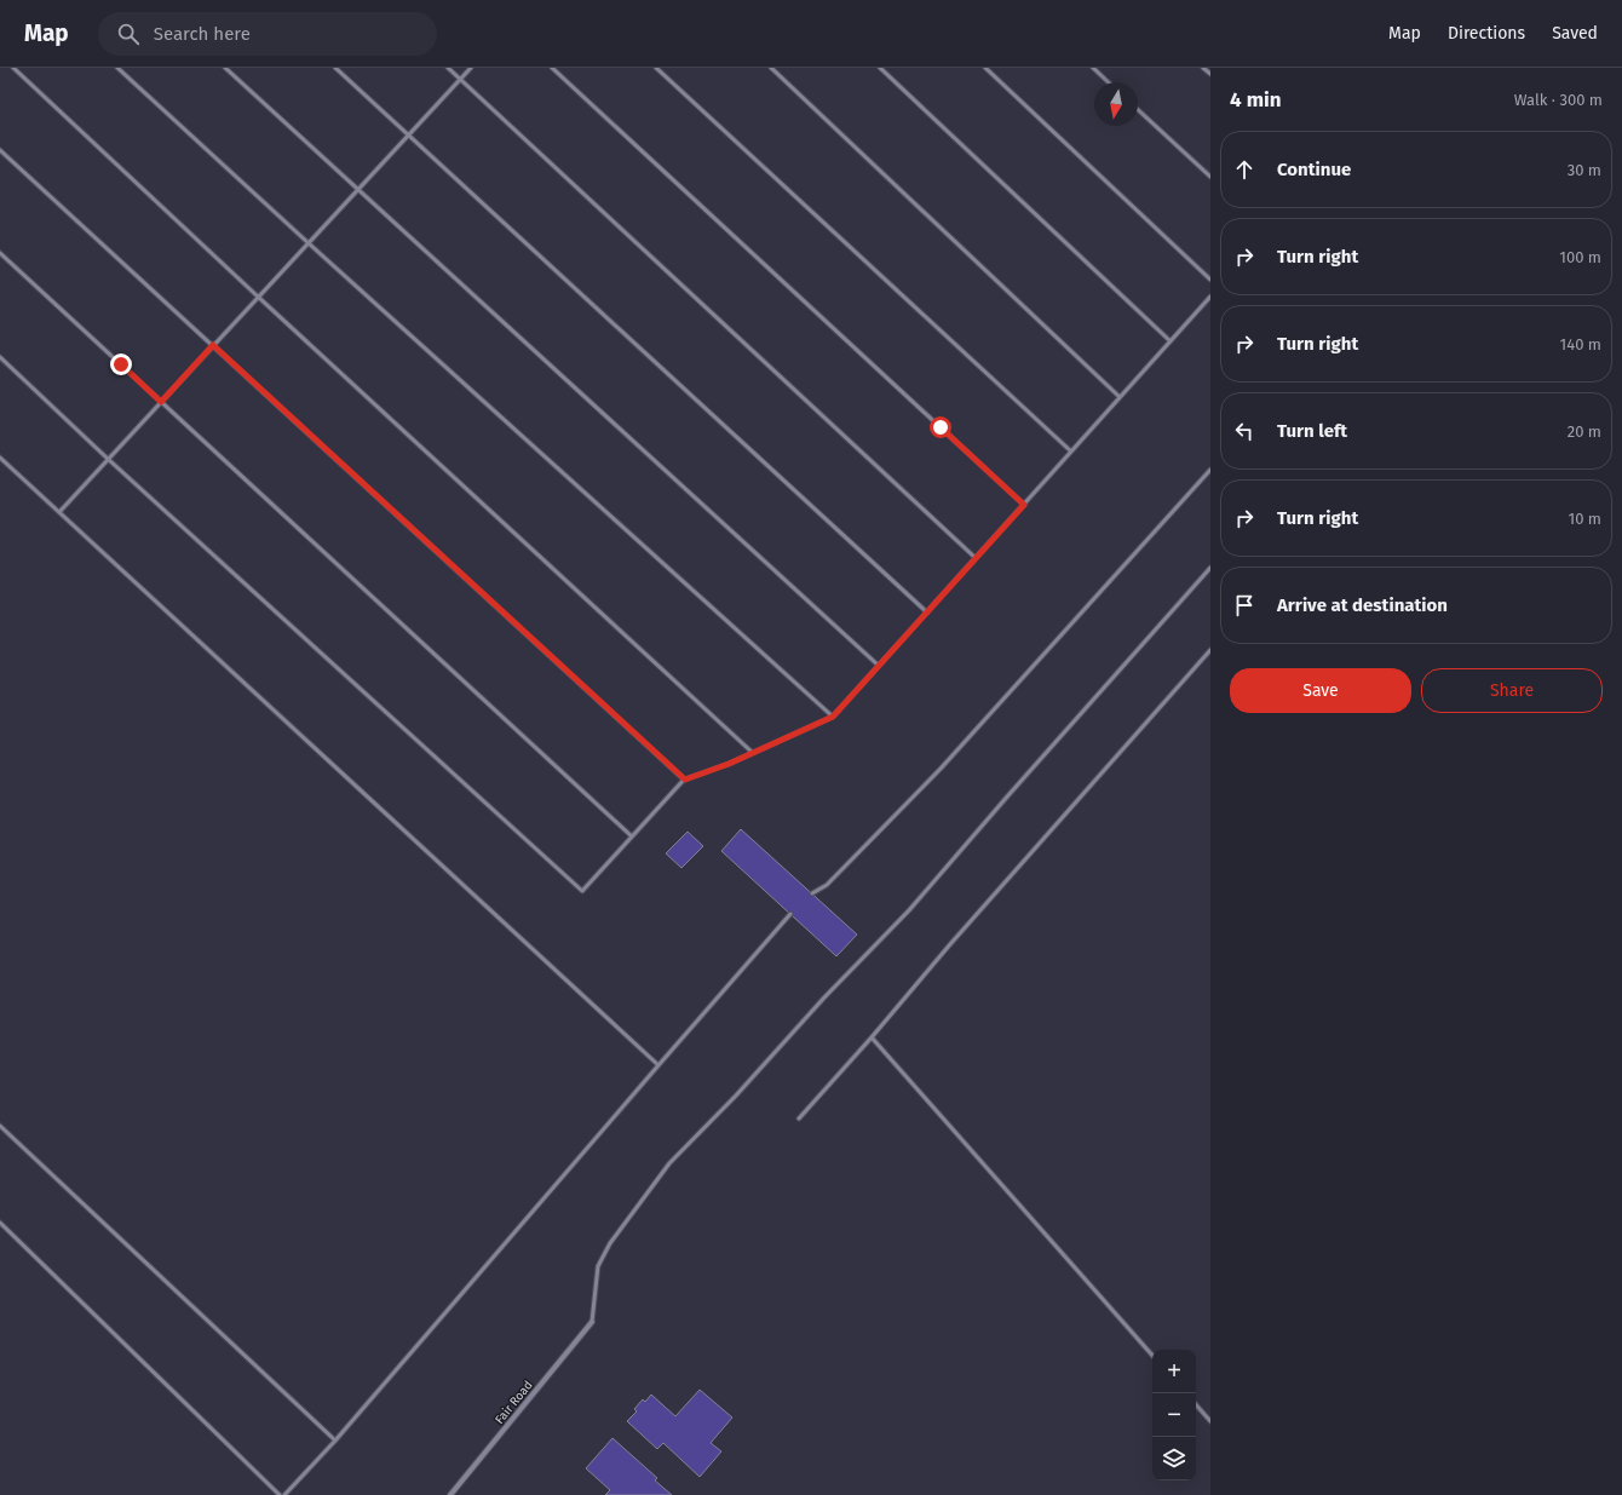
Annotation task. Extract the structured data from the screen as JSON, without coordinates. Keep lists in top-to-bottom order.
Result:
{
  "streets": {
    "street": ["Fair Road"]
  },
  "north": "bottom",
  "page": {
    "header": "Map",
    "search": "Search here",
    "nav": ["Map", "Directions", "Saved"],
    "heading": ["4 min", "Walk · 300 m"],
    "list": [
      ["Continue", "30 m"],
      ["Turn right", "100 m"],
      ["Turn right", "140 m"],
      ["Turn left", "20 m"],
      ["Turn right", "10 m"],
      "Arrive at destination"
    ],
    "buttons": ["Save", "Share"],
    "map_buttons": ["+", "−"]
  }
}
